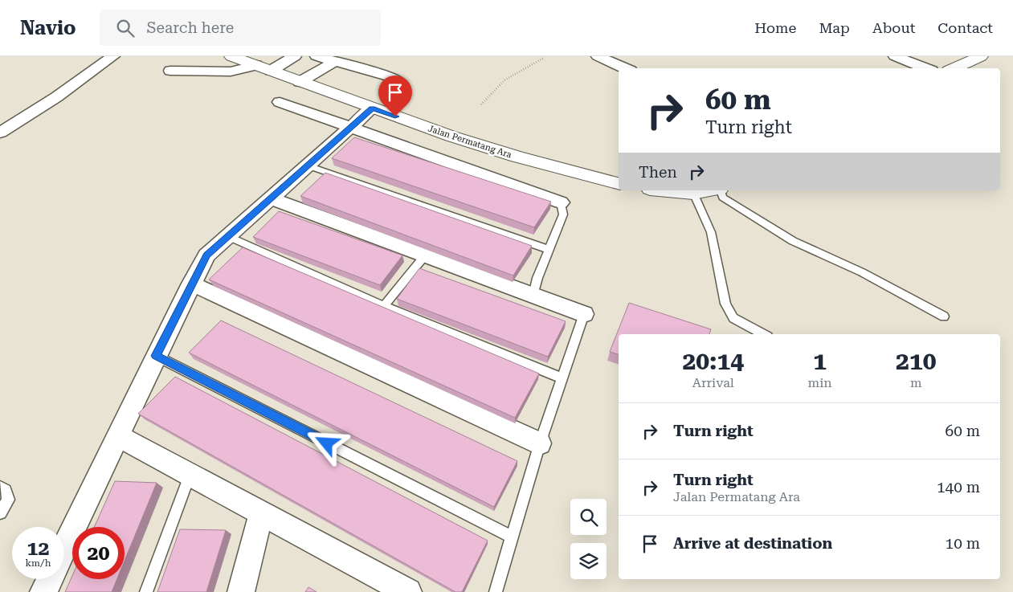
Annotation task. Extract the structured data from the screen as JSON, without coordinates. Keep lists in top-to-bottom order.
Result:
{
  "streets": {
    "main road": ["Jalan Permatang Ara"]
  },
  "page": {
    "header": "Navio",
    "search": "Search here",
    "nav": [
      "Home",
      "Map",
      "About",
      "Contact"
    ],
    "turn": ["60 m", "Turn right"],
    "then": "Then",
    "eta": [
      "20:14",
      "Arrival",
      "1",
      "min",
      "210",
      "m"
    ],
    "list": [
      {
        "name": "Turn right",
        "value": "60 m"
      },
      {
        "name": "Turn right",
        "note": "Jalan Permatang Ara",
        "value": "140 m"
      },
      {
        "name": "Arrive at destination",
        "value": "10 m"
      }
    ],
    "speed": "12 km/h",
    "limit": "20"
  }
}
